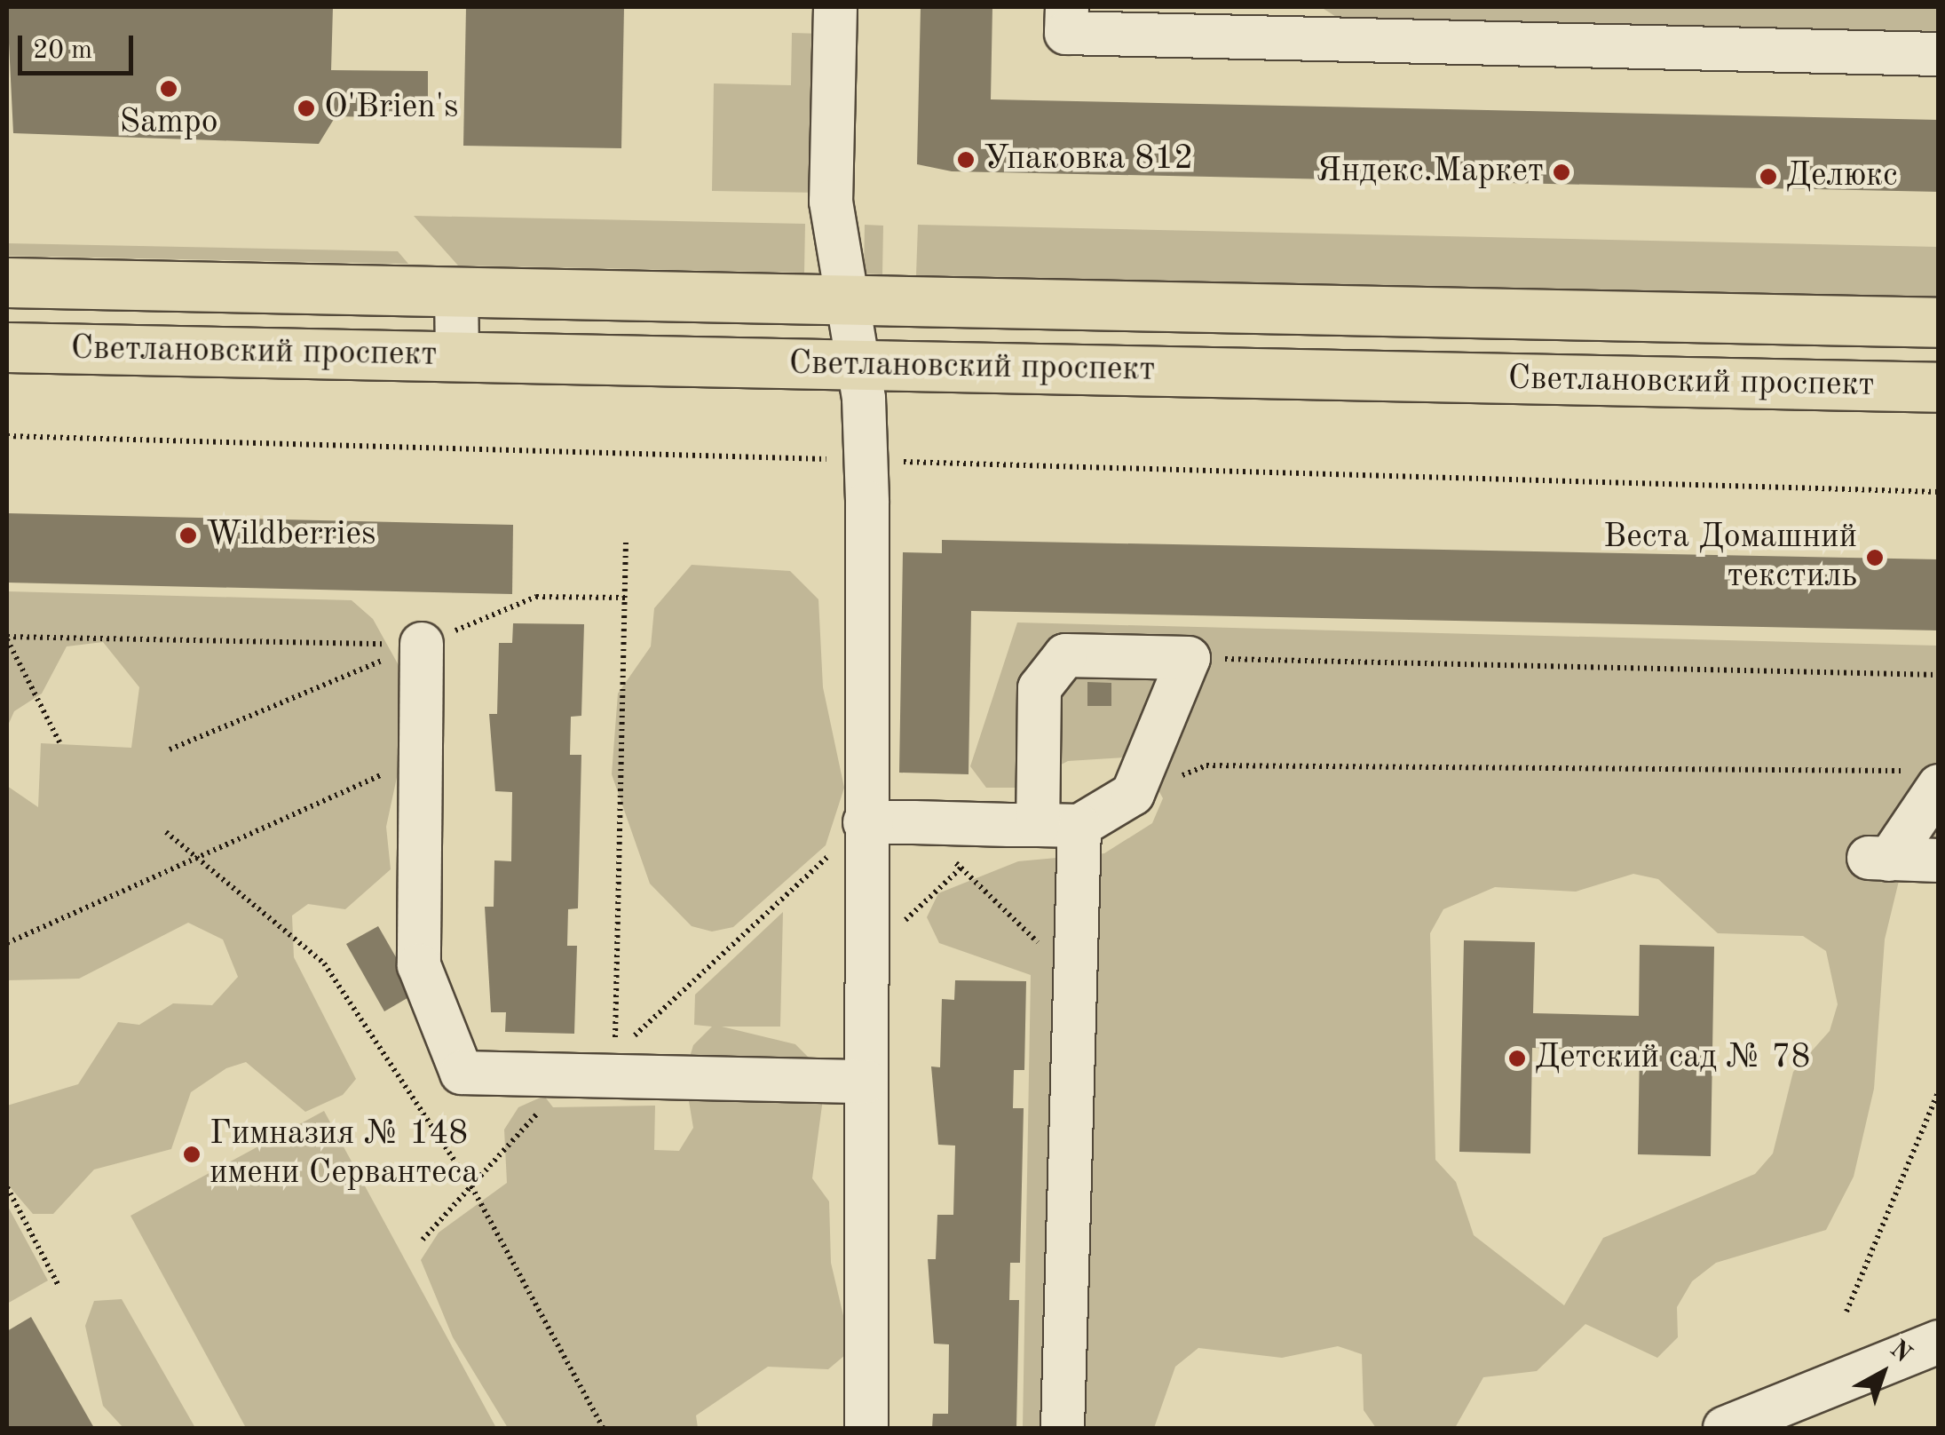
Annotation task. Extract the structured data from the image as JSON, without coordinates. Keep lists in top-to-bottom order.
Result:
{
  "streets": {
    "main road": ["Светлановский проспект"]
  },
  "places": [
    "Sampo",
    "O'Brien's",
    "Упаковка 812",
    "Яндекс.Маркет",
    "Делюкс",
    "Wildberries",
    "Веста Домашний текстиль",
    "Детский сад № 78",
    "Гимназия № 148 имени Сервантеса"
  ],
  "scale_bar": "20 m",
  "north": "top right"
}
